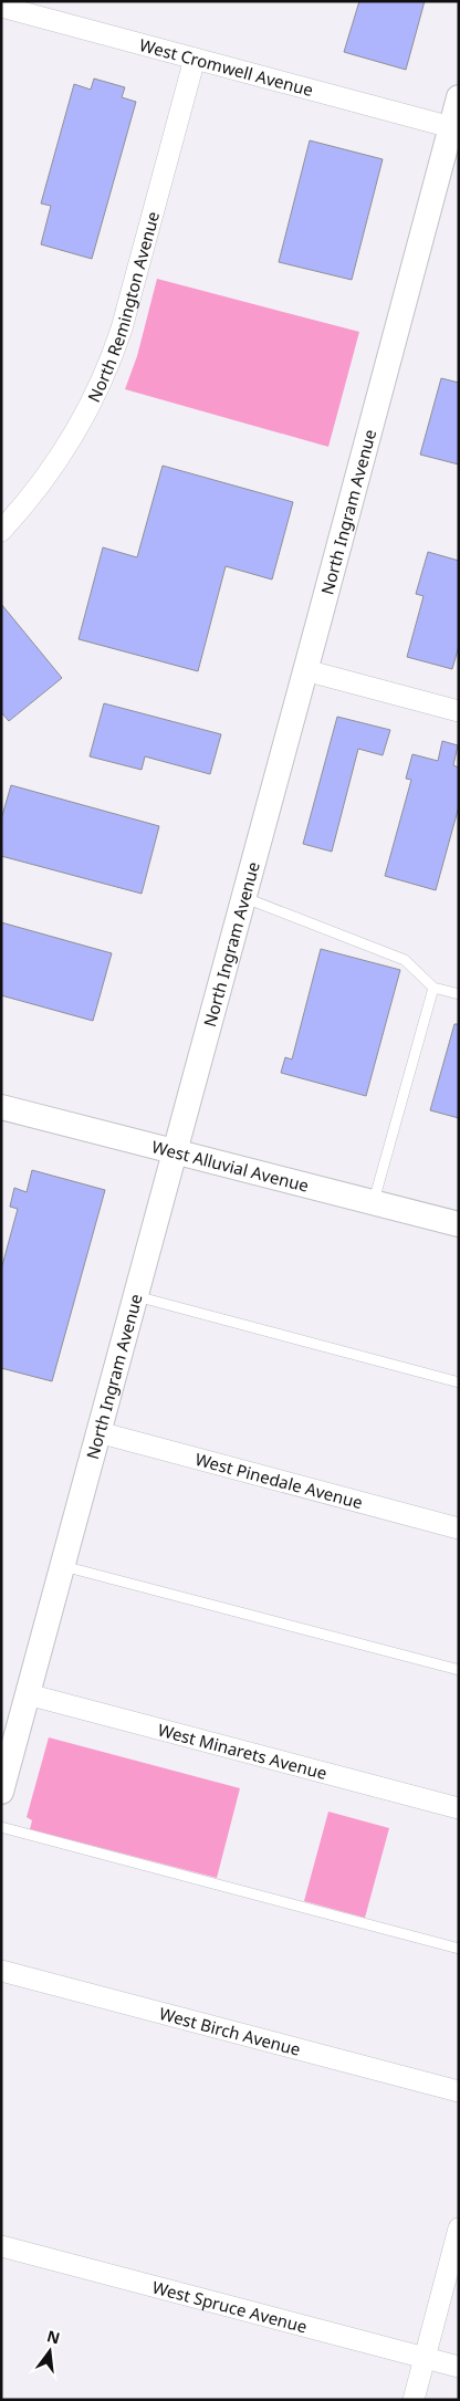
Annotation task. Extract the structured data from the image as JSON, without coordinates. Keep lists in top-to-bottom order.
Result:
{
  "streets": {
    "street": [
      "West Cromwell Avenue",
      "North Remington Avenue",
      "North Ingram Avenue",
      "West Alluvial Avenue",
      "West Pinedale Avenue",
      "West Minarets Avenue",
      "West Birch Avenue",
      "West Spruce Avenue"
    ]
  },
  "crossings": [
    ["West Cromwell Avenue", "North Remington Avenue"],
    ["West Cromwell Avenue", "North Ingram Avenue"],
    ["North Ingram Avenue", "West Alluvial Avenue"],
    ["North Ingram Avenue", "West Pinedale Avenue"],
    ["North Ingram Avenue", "West Minarets Avenue"]
  ],
  "north": "top"
}
